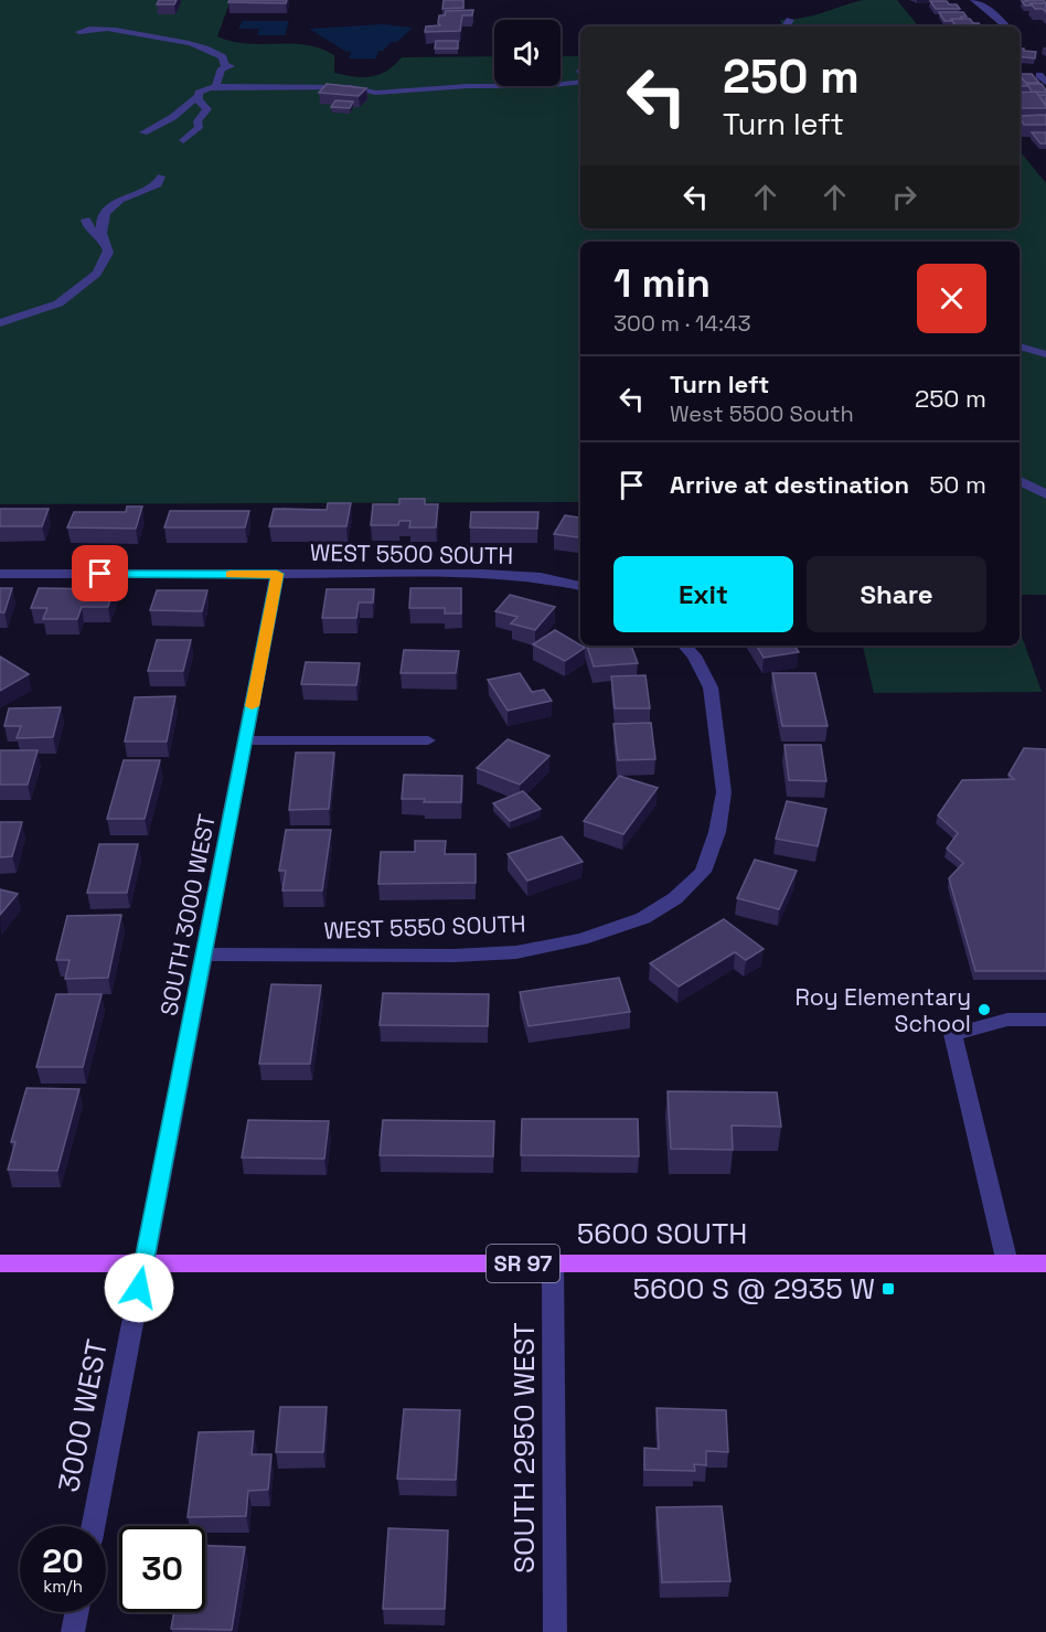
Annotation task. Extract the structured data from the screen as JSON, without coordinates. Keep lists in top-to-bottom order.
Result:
{
  "streets": {
    "main road": ["5600 SOUTH", "SR 97"],
    "street": [
      "WEST 5500 SOUTH",
      "SOUTH 3000 WEST",
      "WEST 5550 SOUTH",
      "3000 WEST",
      "SOUTH 2950 WEST"
    ]
  },
  "crossings": [
    ["WEST 5500 SOUTH", "SOUTH 3000 WEST"],
    ["SOUTH 3000 WEST", "WEST 5550 SOUTH"],
    ["SOUTH 3000 WEST", "5600 SOUTH"],
    ["SOUTH 3000 WEST", "3000 WEST"],
    ["5600 SOUTH", "3000 WEST"],
    ["5600 SOUTH", "SOUTH 2950 WEST"]
  ],
  "places": {
    "other": ["Roy Elementary School"],
    "transit": ["5600 S @ 2935 W"]
  },
  "page": {
    "turn": ["250 m", "Turn left"],
    "heading": ["1 min", "300 m · 14:43"],
    "list": [
      {
        "name": "Turn left",
        "note": "West 5500 South",
        "value": "250 m"
      },
      {
        "name": "Arrive at destination",
        "value": "50 m"
      }
    ],
    "buttons": ["Exit", "Share"],
    "speed": "20 km/h",
    "limit": "30"
  }
}
